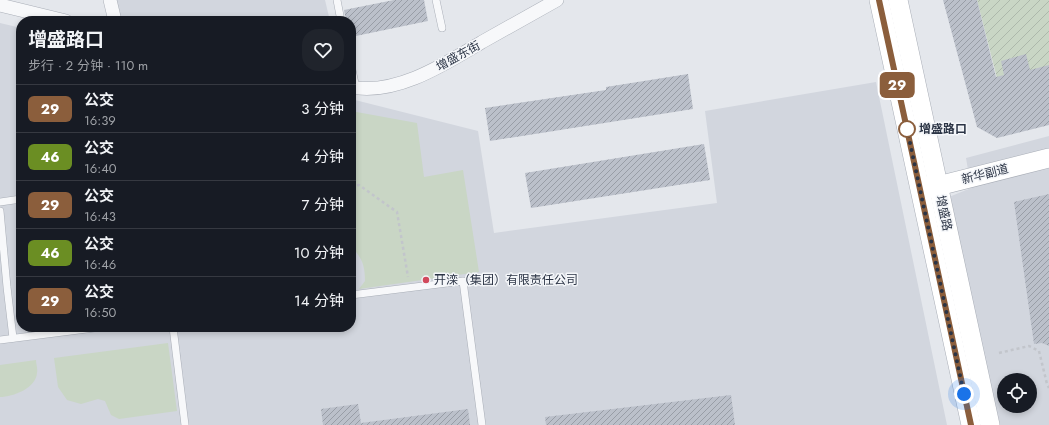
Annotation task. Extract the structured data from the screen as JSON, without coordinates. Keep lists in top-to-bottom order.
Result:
{
  "streets": {
    "main road": ["新华副道", "增盛路"],
    "street": ["增盛东街"]
  },
  "crossings": [
    ["新华副道", "增盛路"]
  ],
  "places": ["增盛路口", "开滦（集团）有限责任公司"],
  "lines": ["bus line 29"],
  "page": {
    "on_map": "29",
    "heading": ["增盛路口", "步行 · 2 分钟 · 110 m"],
    "list": [
      {
        "mark": "29",
        "name": "公交",
        "note": "16:39",
        "value": "3 分钟"
      },
      {
        "mark": "46",
        "name": "公交",
        "note": "16:40",
        "value": "4 分钟"
      },
      {
        "mark": "29",
        "name": "公交",
        "note": "16:43",
        "value": "7 分钟"
      },
      {
        "mark": "46",
        "name": "公交",
        "note": "16:46",
        "value": "10 分钟"
      },
      {
        "mark": "29",
        "name": "公交",
        "note": "16:50",
        "value": "14 分钟"
      }
    ]
  }
}
